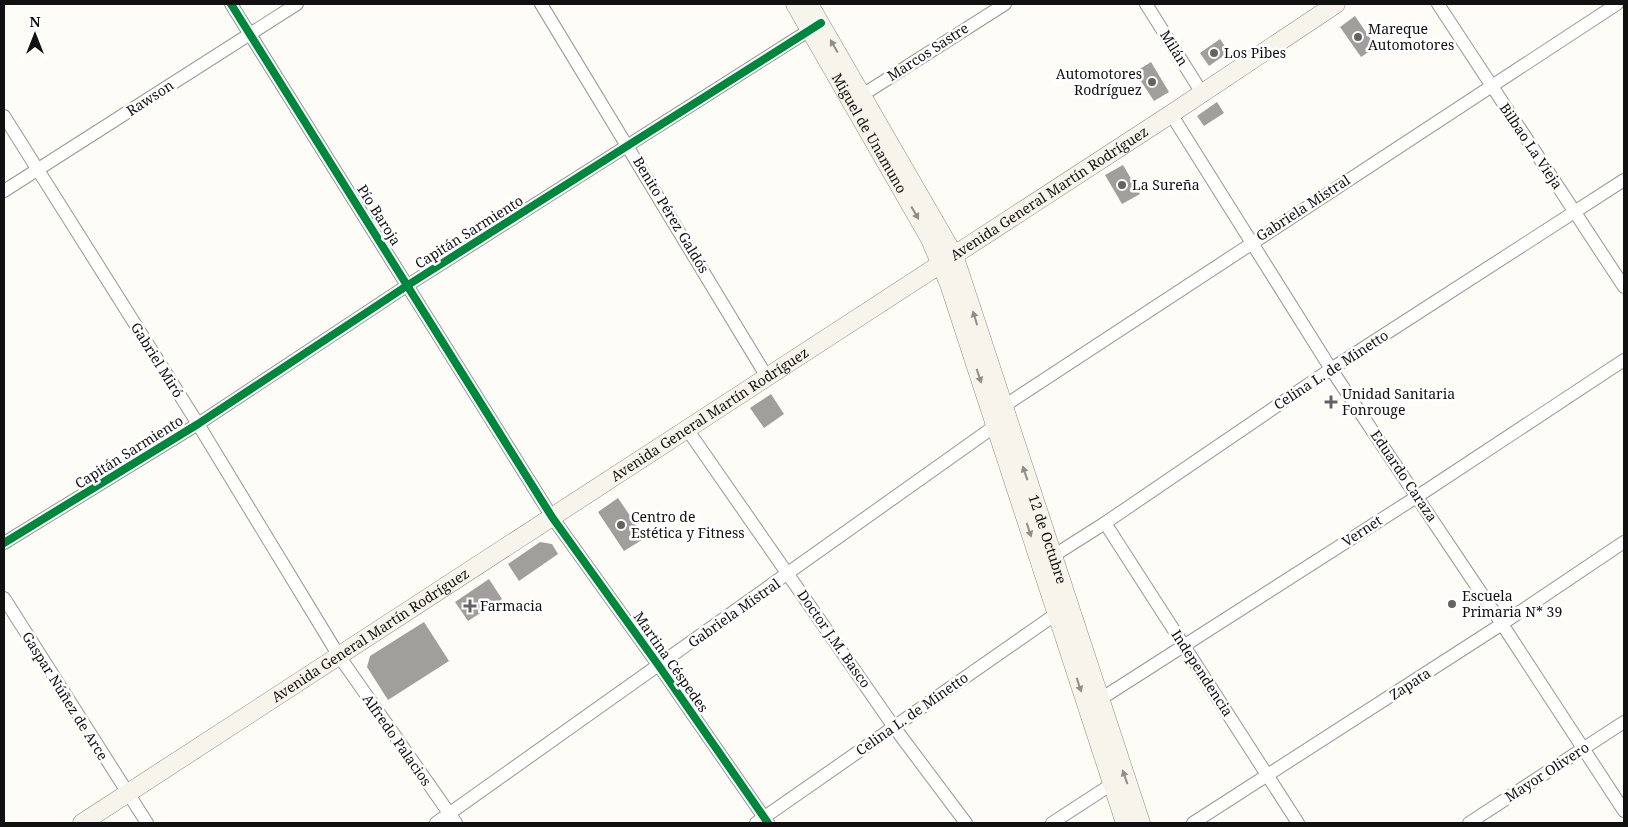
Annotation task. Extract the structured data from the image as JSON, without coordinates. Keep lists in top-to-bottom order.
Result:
{
  "streets": {
    "main road": ["Miguel de Unamuno", "Avenida General Martín Rodríguez", "12 de Octubre"],
    "street": [
      "Milán",
      "Marcos Sastre",
      "Rawson",
      "Bilbao La Vieja",
      "Gabriela Mistral",
      "Pío Baroja",
      "Benito Pérez Galdós",
      "Capitán Sarmiento",
      "Gabriel Miró",
      "Celina L. de Minetto",
      "Eduardo Caraza",
      "Vernet",
      "Doctor J.M. Basco",
      "Martina Céspedes",
      "Independencia",
      "Zapata",
      "Gaspar Núñez de Arce",
      "Alfredo Palacios",
      "Mayor Olivero"
    ]
  },
  "crossings": [
    ["Milán", "Avenida General Martín Rodríguez"],
    ["Marcos Sastre", "Miguel de Unamuno"],
    ["Rawson", "Pío Baroja"],
    ["Rawson", "Gabriel Miró"],
    ["Miguel de Unamuno", "Avenida General Martín Rodríguez"],
    ["Miguel de Unamuno", "Capitán Sarmiento"],
    ["Miguel de Unamuno", "12 de Octubre"],
    ["Bilbao La Vieja", "Gabriela Mistral"],
    ["Bilbao La Vieja", "Celina L. de Minetto"],
    ["Avenida General Martín Rodríguez", "Pío Baroja"],
    ["Avenida General Martín Rodríguez", "Benito Pérez Galdós"],
    ["Avenida General Martín Rodríguez", "Gabriel Miró"],
    ["Avenida General Martín Rodríguez", "Eduardo Caraza"],
    ["Avenida General Martín Rodríguez", "12 de Octubre"],
    ["Avenida General Martín Rodríguez", "Doctor J.M. Basco"],
    ["Avenida General Martín Rodríguez", "Martina Céspedes"],
    ["Avenida General Martín Rodríguez", "Gaspar Núñez de Arce"],
    ["Avenida General Martín Rodríguez", "Alfredo Palacios"],
    ["Gabriela Mistral", "Eduardo Caraza"],
    ["Gabriela Mistral", "12 de Octubre"],
    ["Gabriela Mistral", "Doctor J.M. Basco"],
    ["Gabriela Mistral", "Martina Céspedes"],
    ["Gabriela Mistral", "Alfredo Palacios"],
    ["Pío Baroja", "Capitán Sarmiento"],
    ["Pío Baroja", "Martina Céspedes"],
    ["Benito Pérez Galdós", "Capitán Sarmiento"],
    ["Capitán Sarmiento", "Gabriel Miró"],
    ["Gabriel Miró", "Alfredo Palacios"],
    ["Celina L. de Minetto", "Eduardo Caraza"],
    ["Celina L. de Minetto", "12 de Octubre"],
    ["Celina L. de Minetto", "Doctor J.M. Basco"],
    ["Celina L. de Minetto", "Martina Céspedes"],
    ["Celina L. de Minetto", "Independencia"],
    ["Eduardo Caraza", "Vernet"],
    ["Eduardo Caraza", "Zapata"],
    ["Eduardo Caraza", "Mayor Olivero"],
    ["Vernet", "12 de Octubre"],
    ["Vernet", "Independencia"],
    ["Independencia", "Zapata"]
  ],
  "places": {
    "other": [
      "Mareque Automotores",
      "Los Pibes",
      "Automotores Rodríguez",
      "La Sureña",
      "Centro de Estética y Fitness",
      "Escuela Primaria N* 39"
    ],
    "health": ["Unidad Sanitaria Fonrouge", "Farmacia"]
  },
  "north": "top"
}
